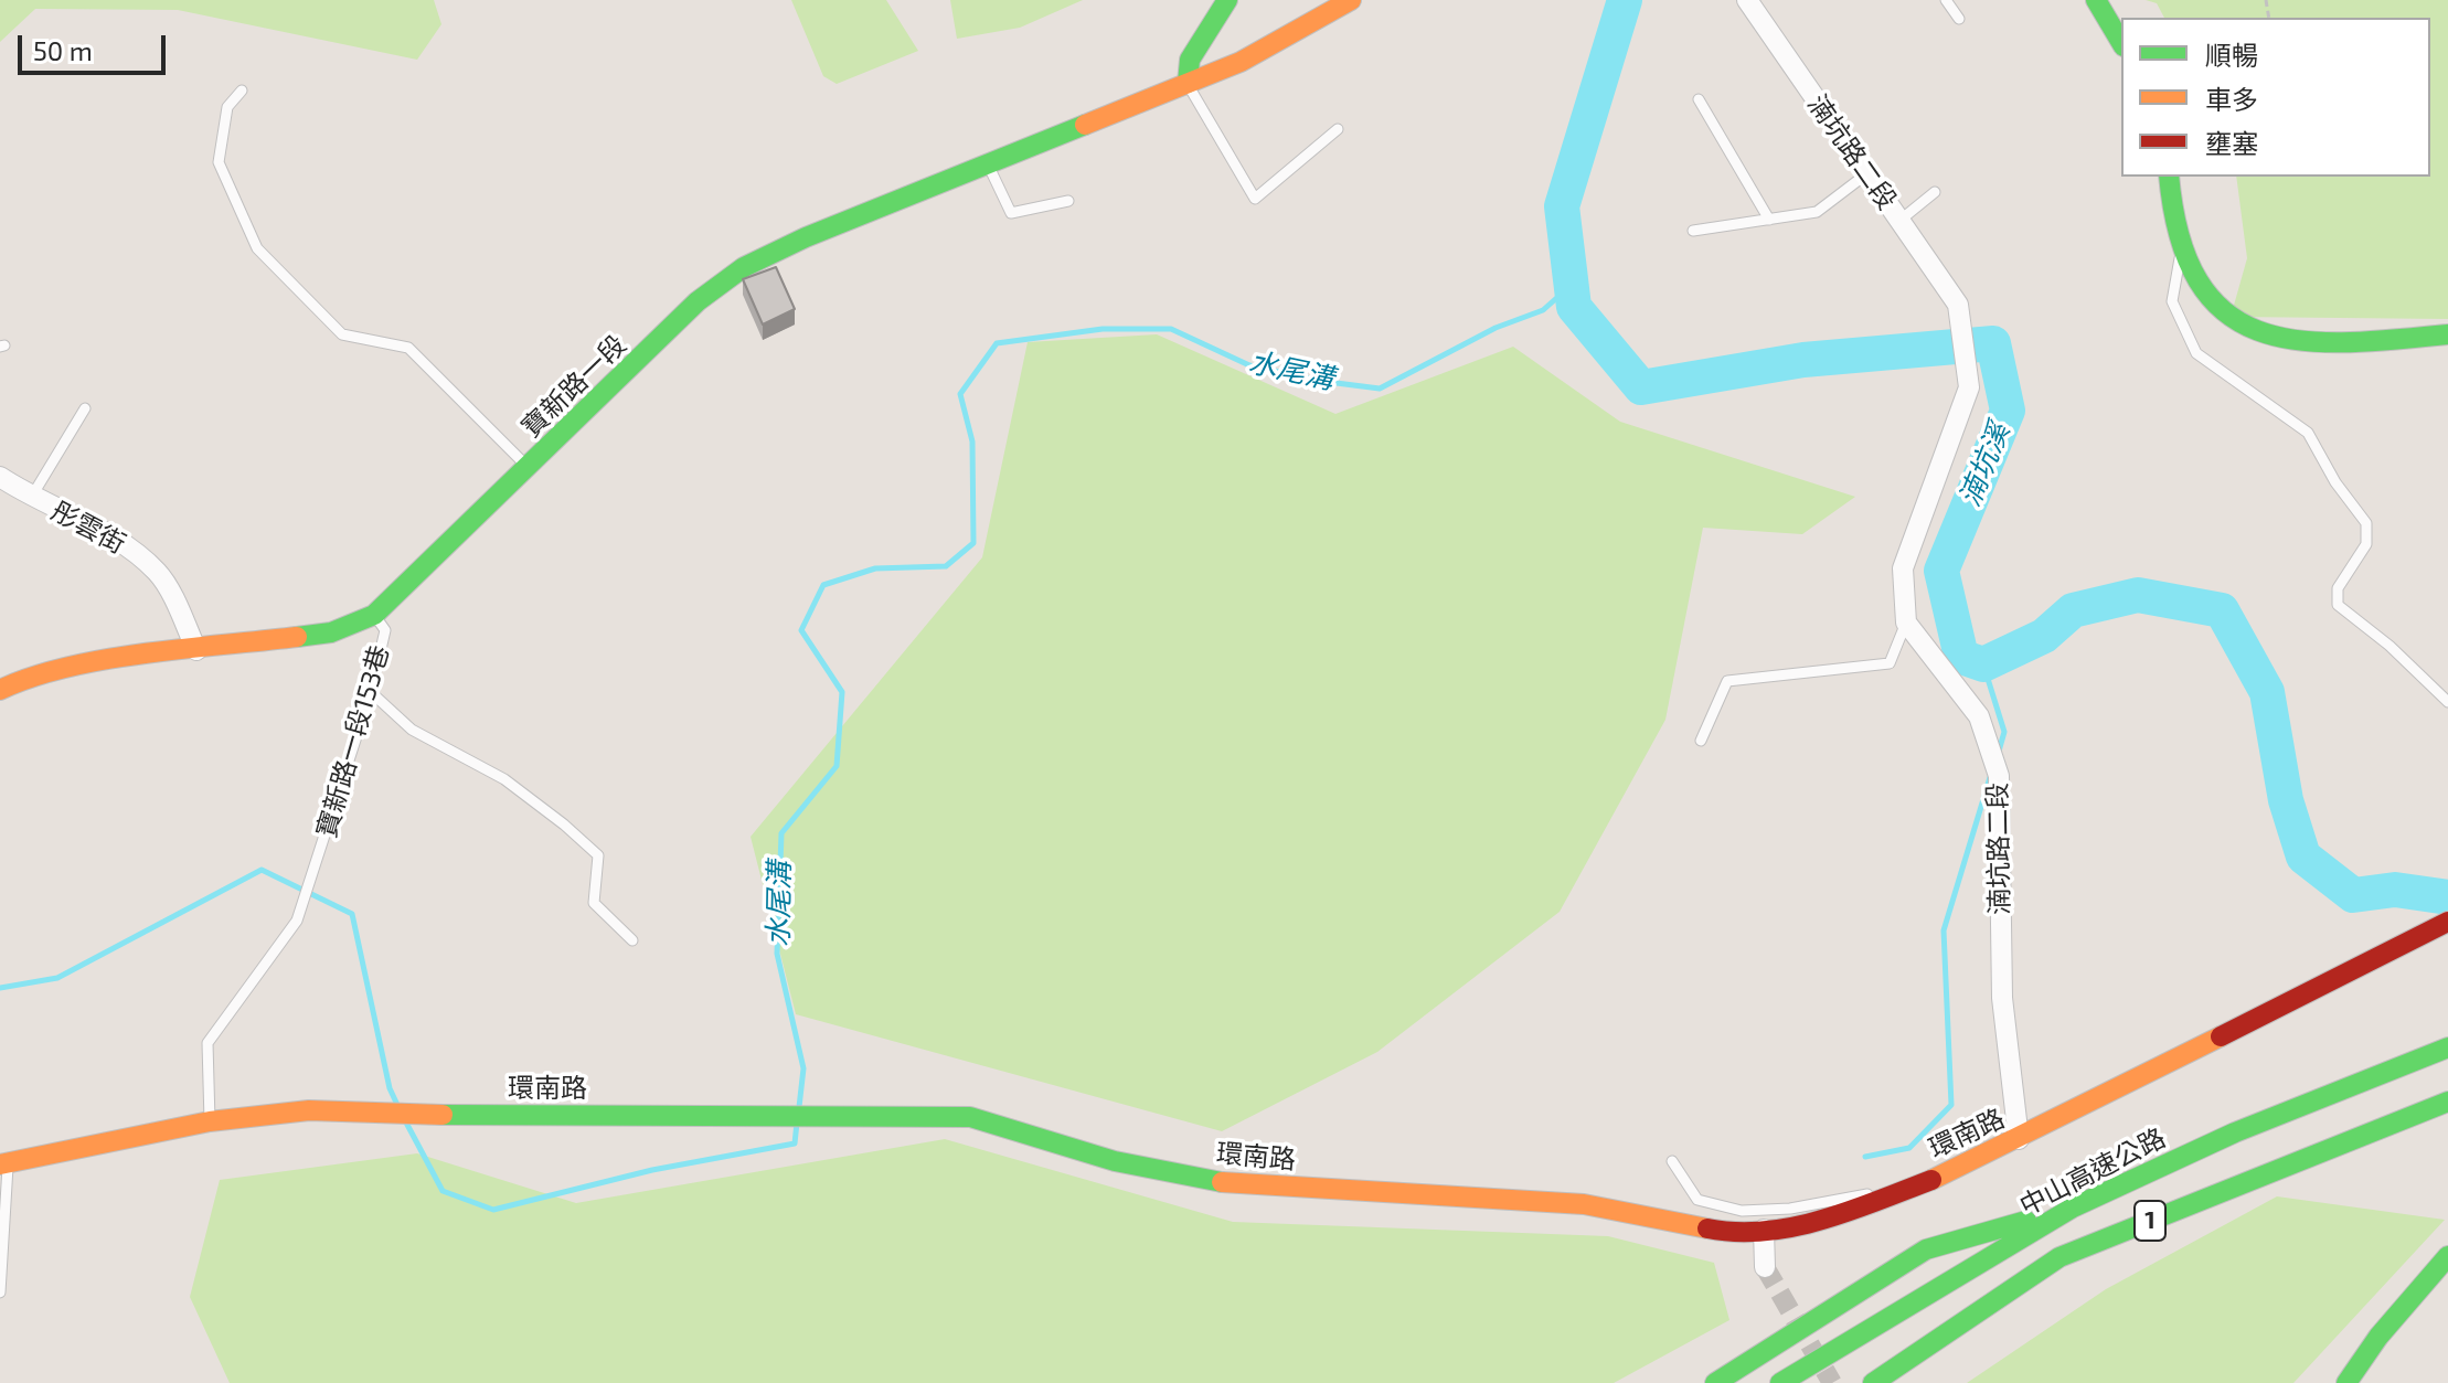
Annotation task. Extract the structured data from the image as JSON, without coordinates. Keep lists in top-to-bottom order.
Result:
{
  "streets": {
    "main road": [
      "寶新路一段",
      "環南路",
      "中山高速公路",
      "1"
    ],
    "street": ["湳坑路二段", "彤雲街"],
    "lane": ["寶新路一段153巷"]
  },
  "crossings": [
    ["湳坑路二段", "環南路"],
    ["寶新路一段", "彤雲街"],
    ["寶新路一段", "寶新路一段153巷"],
    ["寶新路一段153巷", "環南路"]
  ],
  "water": ["水尾溝", "湳坑溪"],
  "legend": ["順暢", "車多", "壅塞"],
  "scale_bar": "50 m"
}
